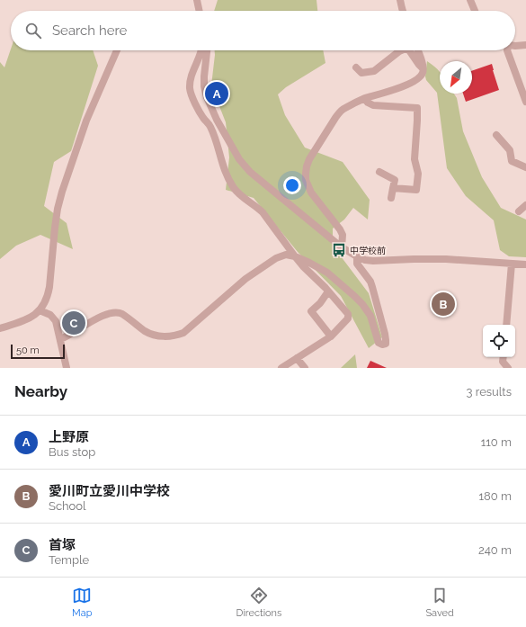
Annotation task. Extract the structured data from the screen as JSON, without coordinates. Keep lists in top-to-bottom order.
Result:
{
  "places": {
    "bus stop": ["中学校前"]
  },
  "scale_bar": "50 m",
  "north": "bottom left",
  "page": {
    "search": "Search here",
    "pins": ["A", "B", "C"],
    "scale": "50 m",
    "heading": ["Nearby", "3 results"],
    "list": [
      {
        "mark": "A",
        "name": "上野原",
        "note": "Bus stop",
        "value": "110 m"
      },
      {
        "mark": "B",
        "name": "愛川町立愛川中学校",
        "note": "School",
        "value": "180 m"
      },
      {
        "mark": "C",
        "name": "首塚",
        "note": "Temple",
        "value": "240 m"
      }
    ],
    "nav": ["Map", "Directions", "Saved"]
  }
}
